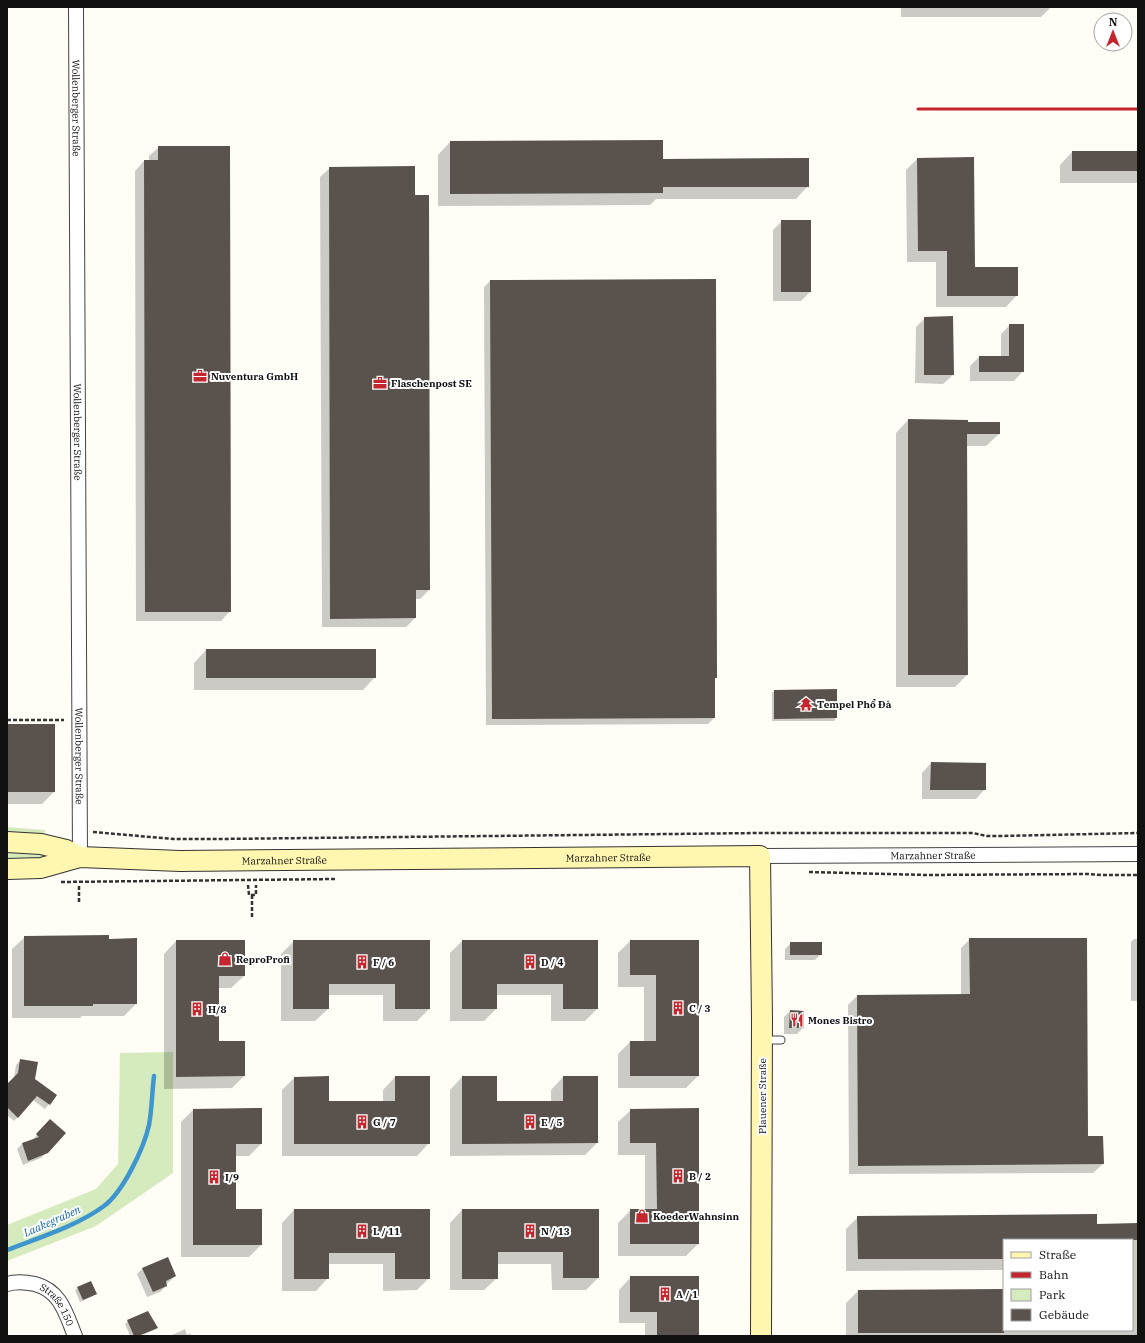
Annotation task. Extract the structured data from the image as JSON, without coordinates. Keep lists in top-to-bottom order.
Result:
{
  "streets": {
    "street": [
      "Wollenberger Straße",
      "Marzahner Straße",
      "Plauener Straße",
      "Straße 150"
    ]
  },
  "crossings": [
    ["Wollenberger Straße", "Marzahner Straße"],
    ["Marzahner Straße", "Plauener Straße"]
  ],
  "water": ["Laakegraben"],
  "places": {
    "office": ["Nuventura GmbH", "Flaschenpost SE"],
    "temple": ["Tempel Phổ Đà"],
    "shop": ["ReproProfi", "KoederWahnsinn"],
    "building": [
      "F / 6",
      "D / 4",
      "C / 3",
      "H/8",
      "G / 7",
      "E / 5",
      "B / 2",
      "I/9",
      "L / 11",
      "N / 13",
      "A / 1"
    ],
    "restaurant": ["Mones Bistro"]
  },
  "legend": [
    "Straße",
    "Bahn",
    "Park",
    "Gebäude"
  ],
  "north": "top"
}
